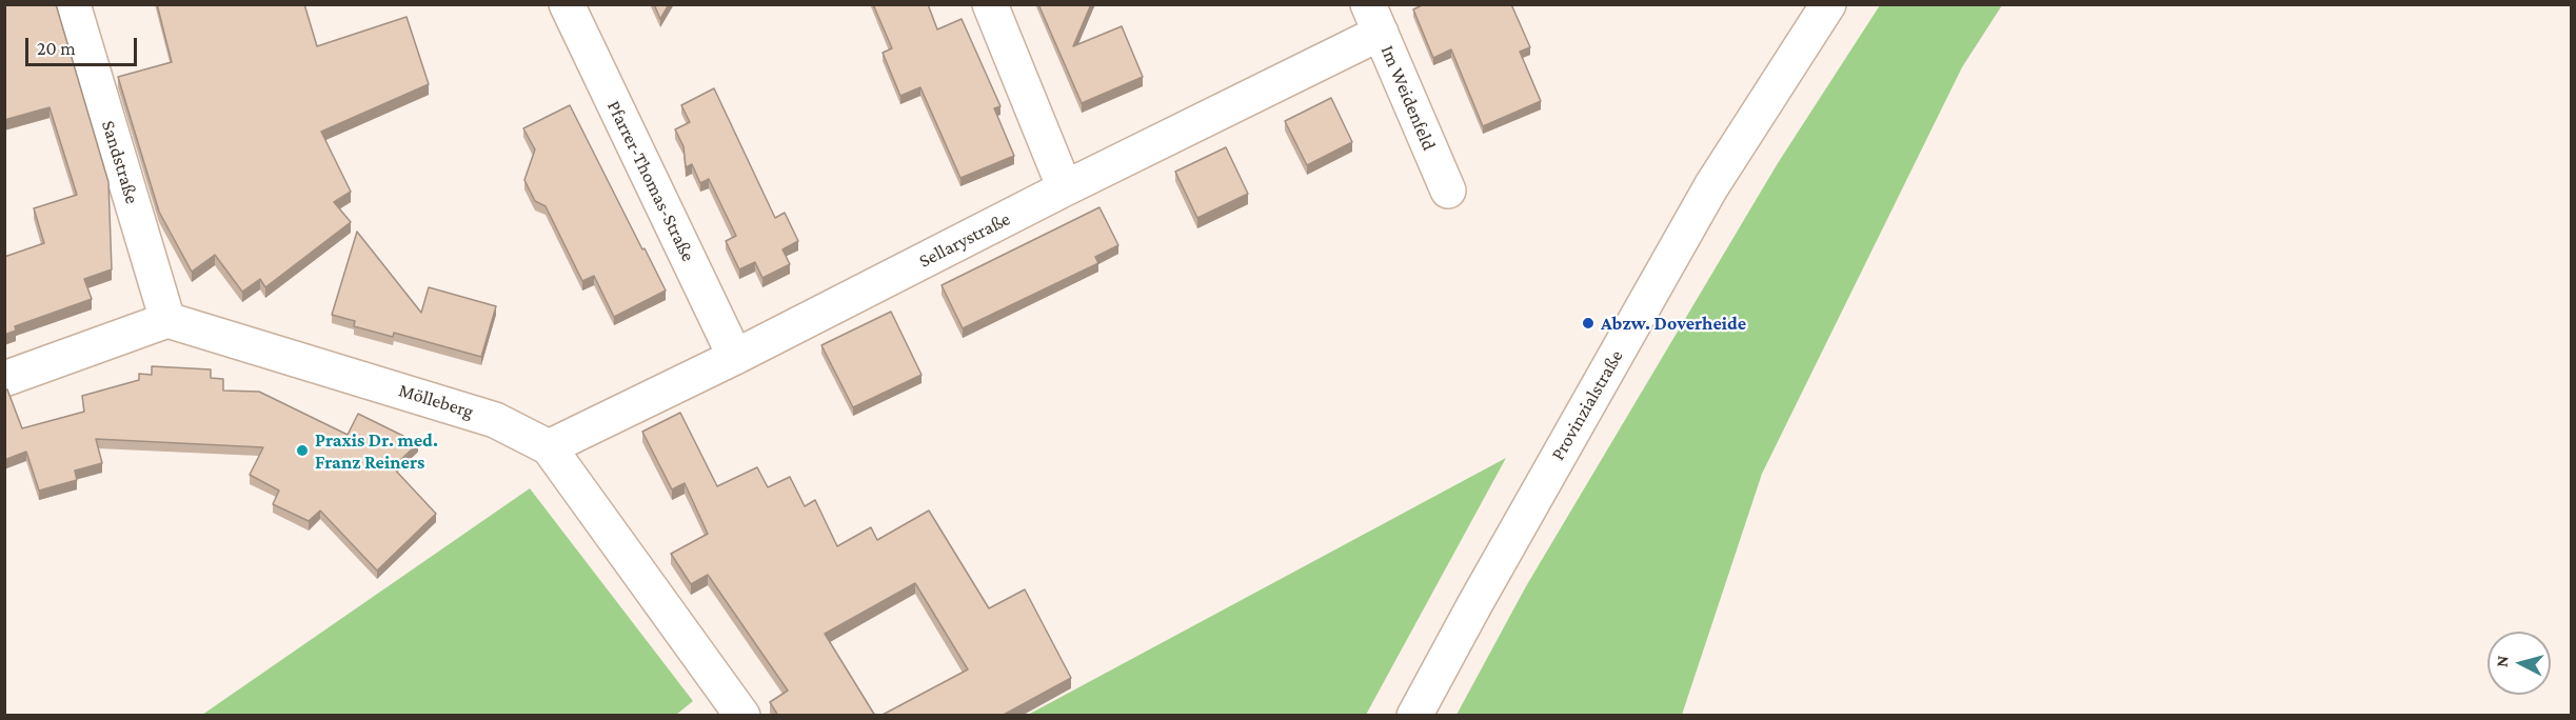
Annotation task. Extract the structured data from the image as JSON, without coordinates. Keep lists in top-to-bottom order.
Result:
{
  "streets": {
    "street": [
      "Im Weidenfeld",
      "Sandstraße",
      "Pfarrer-Thomas-Straße",
      "Sellarystraße",
      "Mölleberg",
      "Provinzialstraße"
    ]
  },
  "crossings": [
    ["Im Weidenfeld", "Sellarystraße"],
    ["Sandstraße", "Mölleberg"],
    ["Pfarrer-Thomas-Straße", "Sellarystraße"],
    ["Sellarystraße", "Mölleberg"]
  ],
  "places": ["Abzw. Doverheide", "Praxis Dr. med. Franz Reiners"],
  "scale_bar": "20 m",
  "north": "left"
}
